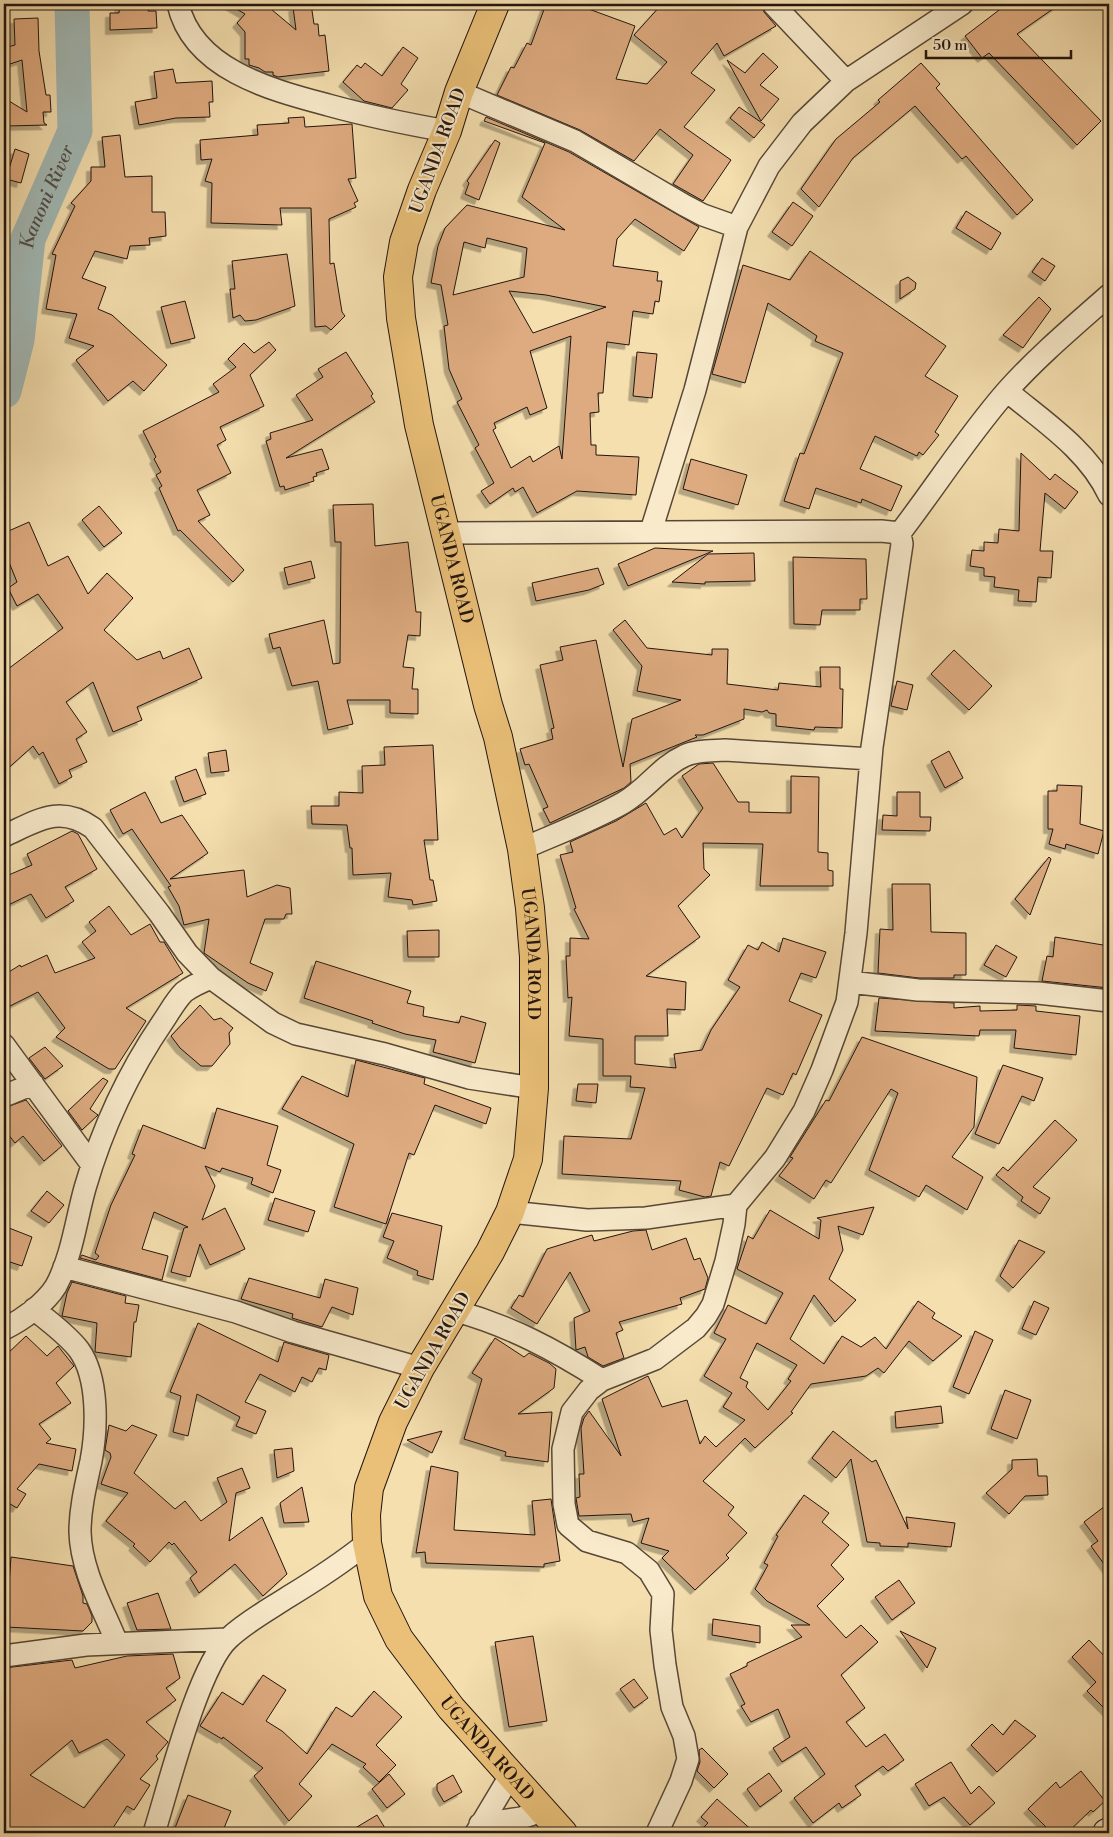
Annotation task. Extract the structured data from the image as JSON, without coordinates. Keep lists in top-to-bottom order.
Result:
{
  "streets": {
    "main road": ["UGANDA ROAD"]
  },
  "water": ["Kanoni River"],
  "scale_bar": "50 m"
}
